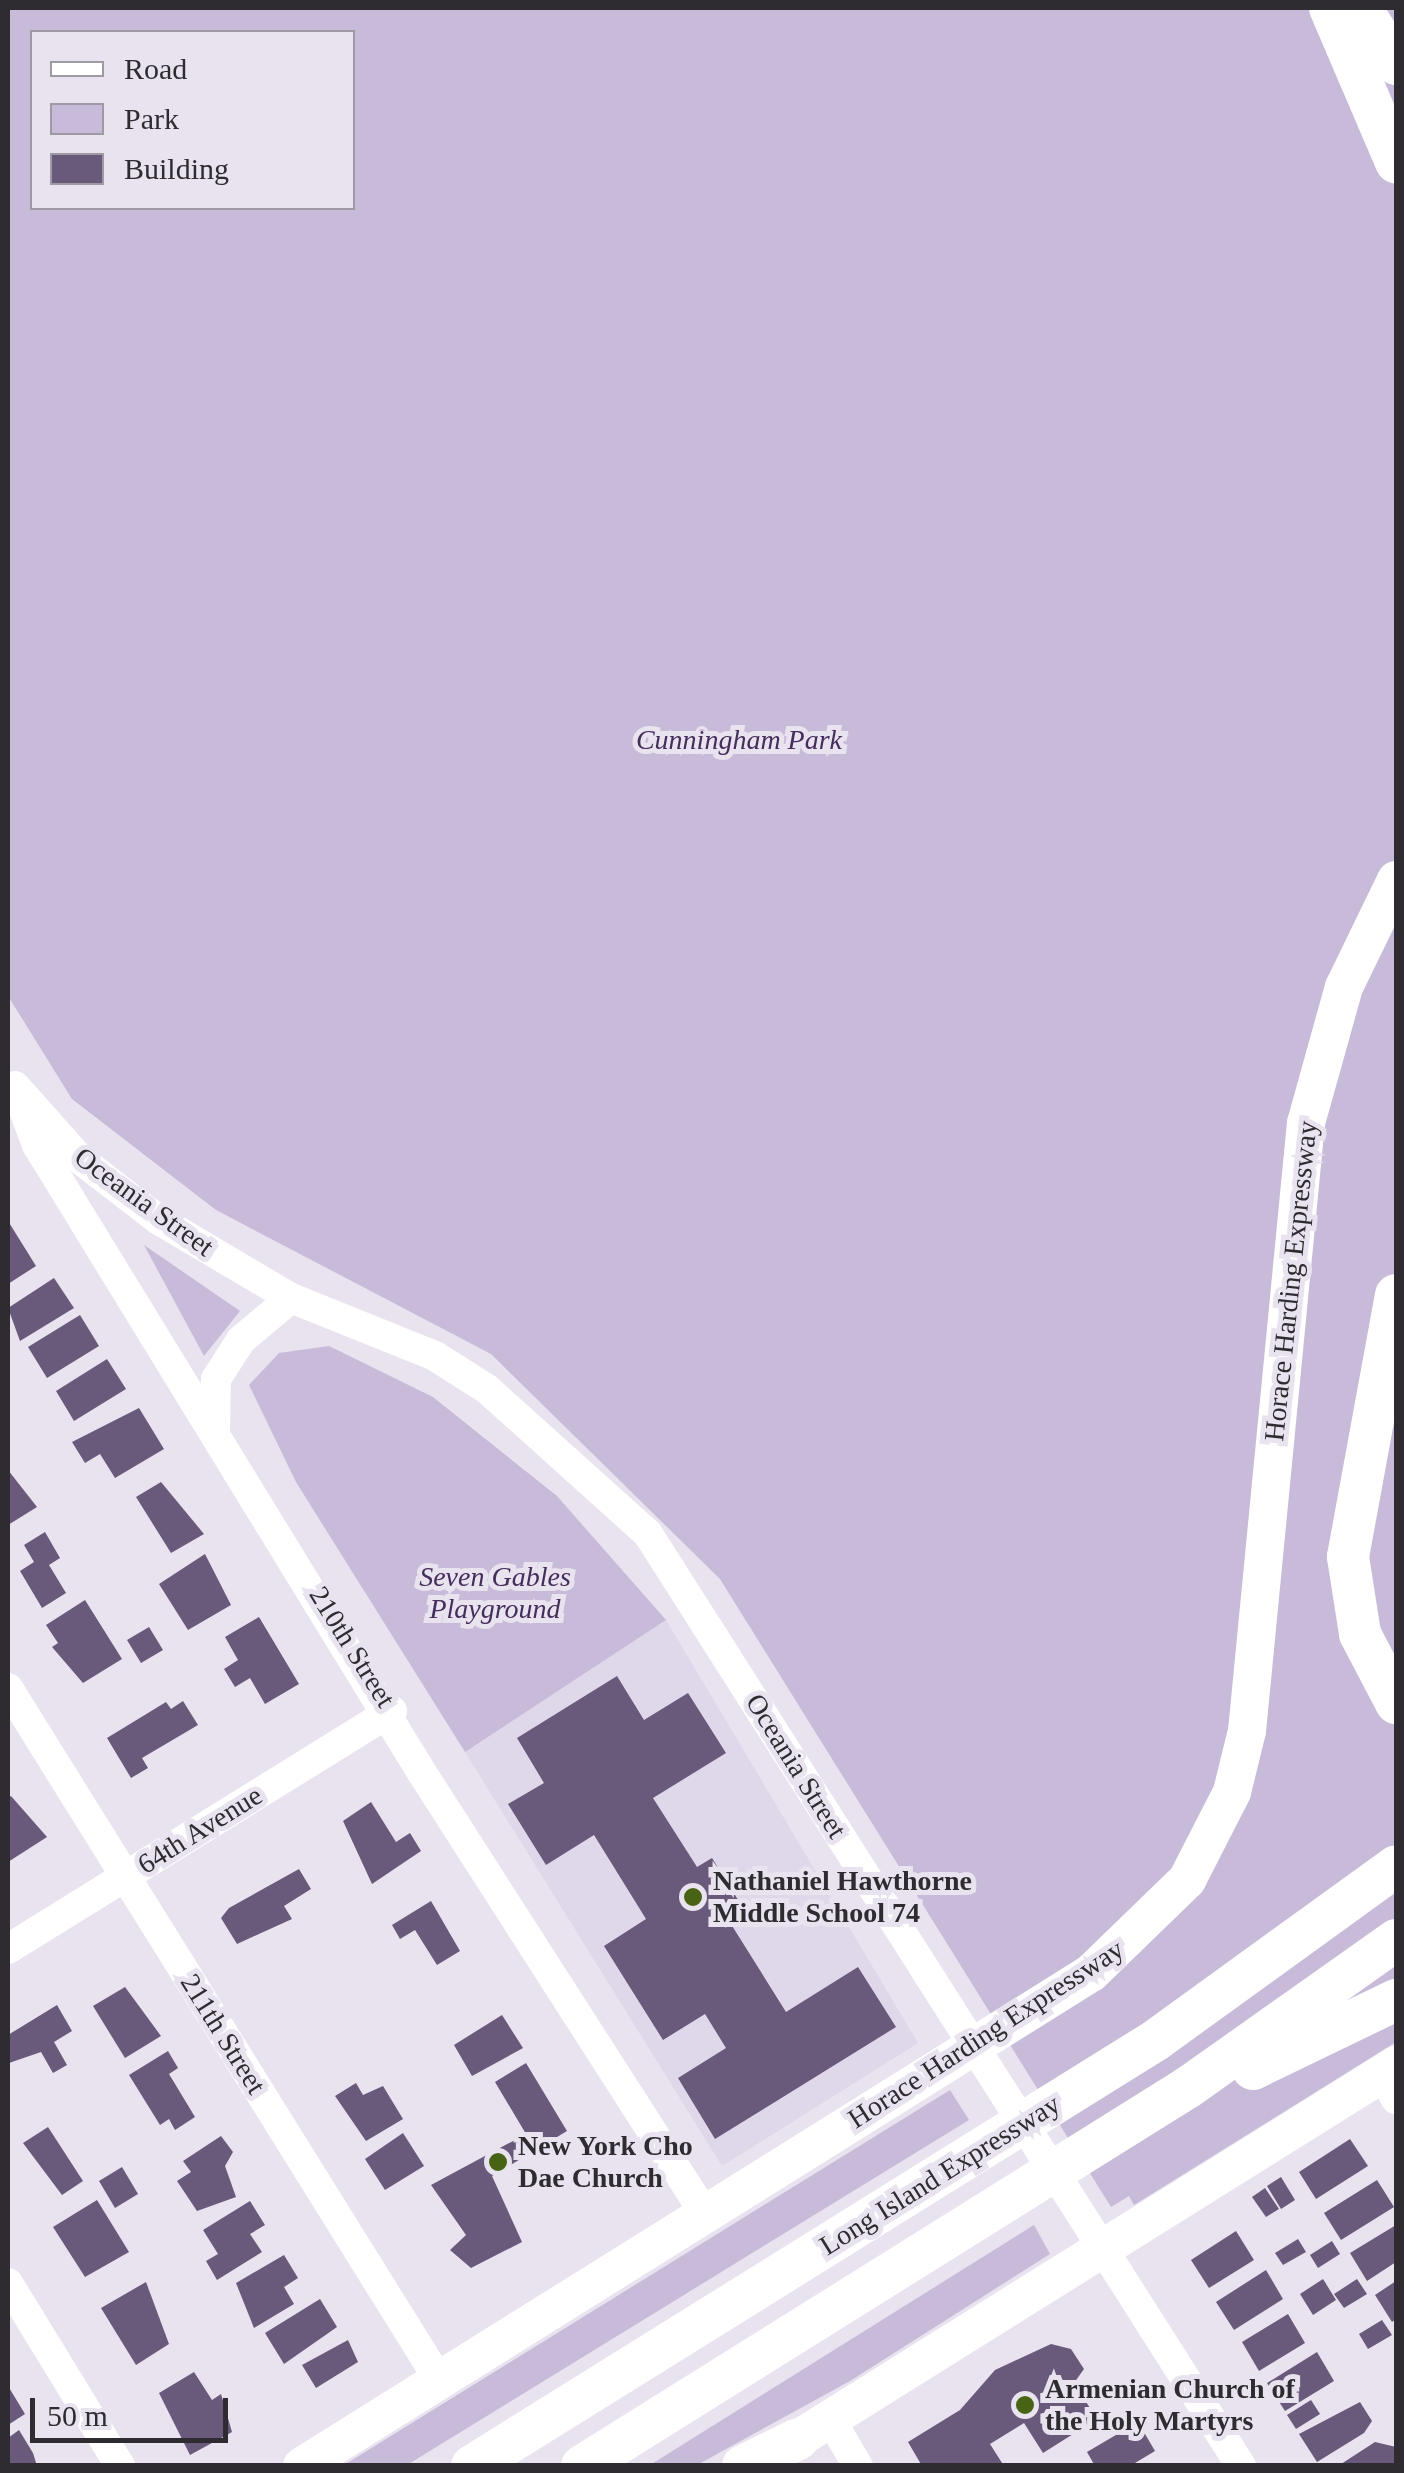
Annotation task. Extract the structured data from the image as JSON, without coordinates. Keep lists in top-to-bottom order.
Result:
{
  "streets": {
    "highway": ["Long Island Expressway"],
    "main road": ["Horace Harding Expressway"],
    "street": [
      "Oceania Street",
      "210th Street",
      "64th Avenue",
      "211th Street"
    ]
  },
  "crossings": [
    ["Oceania Street", "Horace Harding Expressway"],
    ["Oceania Street", "210th Street"],
    ["Horace Harding Expressway", "210th Street"],
    ["Horace Harding Expressway", "211th Street"],
    ["210th Street", "64th Avenue"],
    ["64th Avenue", "211th Street"]
  ],
  "parks": ["Cunningham Park", "Seven Gables Playground"],
  "places": ["Nathaniel Hawthorne Middle School 74", "New York Cho Dae Church", "Armenian Church of the Holy Martyrs"],
  "legend": ["Road", "Park", "Building"],
  "scale_bar": "50 m"
}
